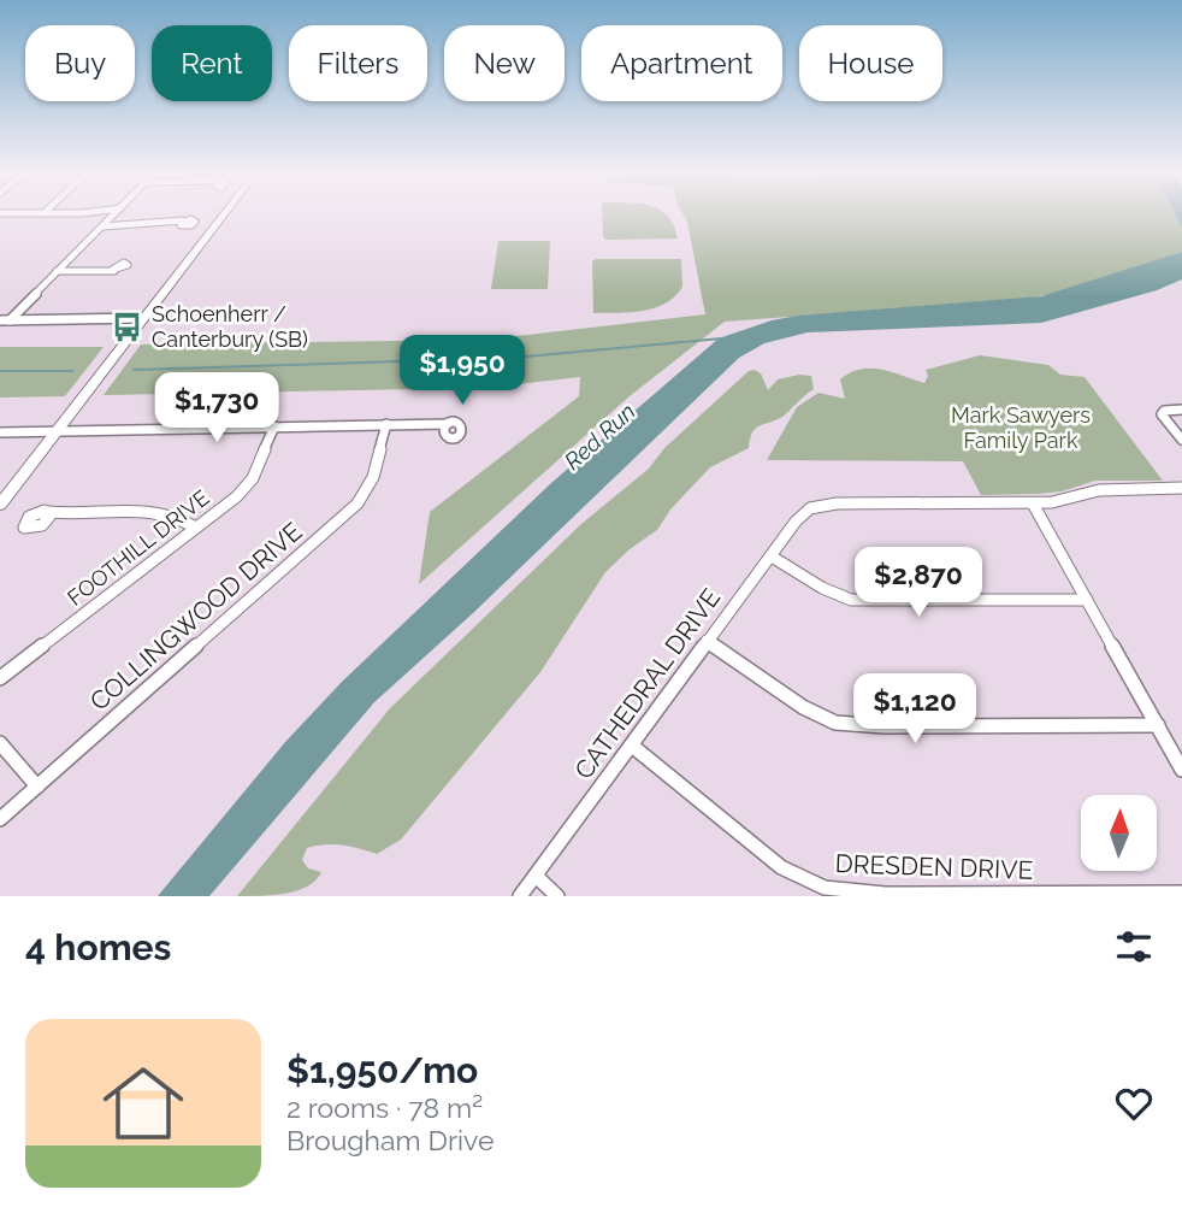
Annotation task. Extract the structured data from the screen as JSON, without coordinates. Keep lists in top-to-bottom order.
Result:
{
  "streets": {
    "street": [
      "FOOTHILL DRIVE",
      "COLLINGWOOD DRIVE",
      "CATHEDRAL DRIVE",
      "DRESDEN DRIVE"
    ]
  },
  "crossings": [
    ["CATHEDRAL DRIVE", "DRESDEN DRIVE"]
  ],
  "water": ["Red Run"],
  "parks": ["Mark Sawyers Family Park"],
  "places": {
    "bus stop": ["Schoenherr / Canterbury (SB)"]
  },
  "north": "top",
  "page": {
    "chip": [
      "Buy",
      "Rent",
      "Filters",
      "New",
      "Apartment",
      "House"
    ],
    "price": [
      "$1,950",
      "$1,730",
      "$2,870",
      "$1,120"
    ],
    "heading": "4 homes",
    "list": [
      {
        "name": "$1,950/mo",
        "note": "2 rooms · 78 m² · Brougham Drive"
      }
    ]
  }
}
